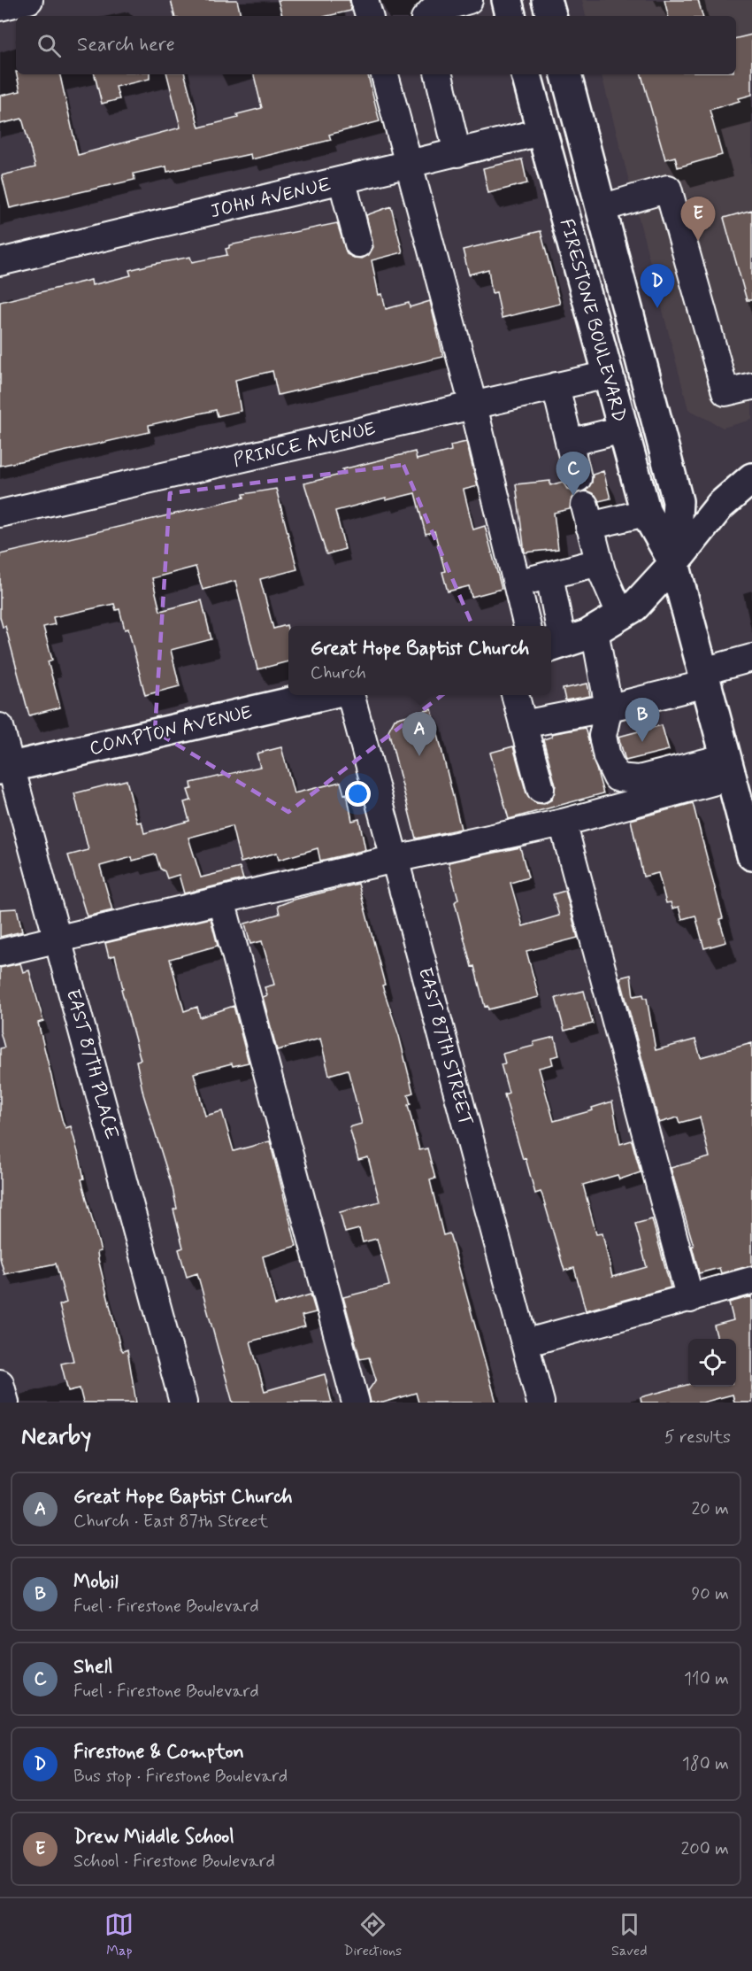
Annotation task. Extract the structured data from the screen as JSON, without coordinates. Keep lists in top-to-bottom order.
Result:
{
  "streets": {
    "main road": ["FIRESTONE BOULEVARD", "COMPTON AVENUE"],
    "street": [
      "JOHN AVENUE",
      "PRINCE AVENUE",
      "EAST 87TH STREET",
      "EAST 87TH PLACE"
    ]
  },
  "crossings": [
    ["JOHN AVENUE", "FIRESTONE BOULEVARD"],
    ["FIRESTONE BOULEVARD", "PRINCE AVENUE"],
    ["COMPTON AVENUE", "EAST 87TH PLACE"]
  ],
  "page": {
    "search": "Search here",
    "pins": [
      "E",
      "D",
      "C",
      "B",
      "A"
    ],
    "popup": ["Great Hope Baptist Church", "Church"],
    "heading": ["Nearby", "5 results"],
    "list": [
      {
        "mark": "A",
        "name": "Great Hope Baptist Church",
        "note": "Church · East 87th Street",
        "value": "20 m"
      },
      {
        "mark": "B",
        "name": "Mobil",
        "note": "Fuel · Firestone Boulevard",
        "value": "90 m"
      },
      {
        "mark": "C",
        "name": "Shell",
        "note": "Fuel · Firestone Boulevard",
        "value": "110 m"
      },
      {
        "mark": "D",
        "name": "Firestone & Compton",
        "note": "Bus stop · Firestone Boulevard",
        "value": "180 m"
      },
      {
        "mark": "E",
        "name": "Drew Middle School",
        "note": "School · Firestone Boulevard",
        "value": "200 m"
      }
    ],
    "nav": ["Map", "Directions", "Saved"]
  }
}
